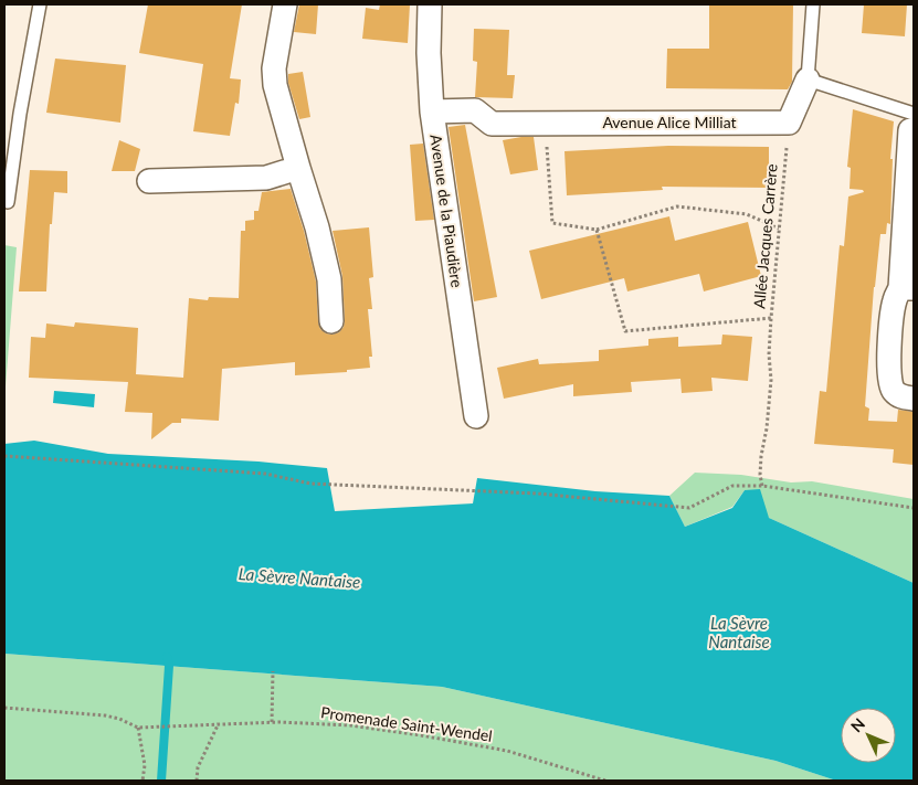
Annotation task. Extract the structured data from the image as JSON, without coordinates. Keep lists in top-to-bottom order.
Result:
{
  "streets": {
    "street": ["Avenue Alice Milliat", "Avenue de la Piaudière"],
    "path": ["Allée Jacques Carrère", "Promenade Saint-Wendel"]
  },
  "crossings": [
    ["Avenue Alice Milliat", "Avenue de la Piaudière"],
    ["Avenue Alice Milliat", "Allée Jacques Carrère"]
  ],
  "water": ["La Sèvre Nantaise"],
  "north": "top left"
}
